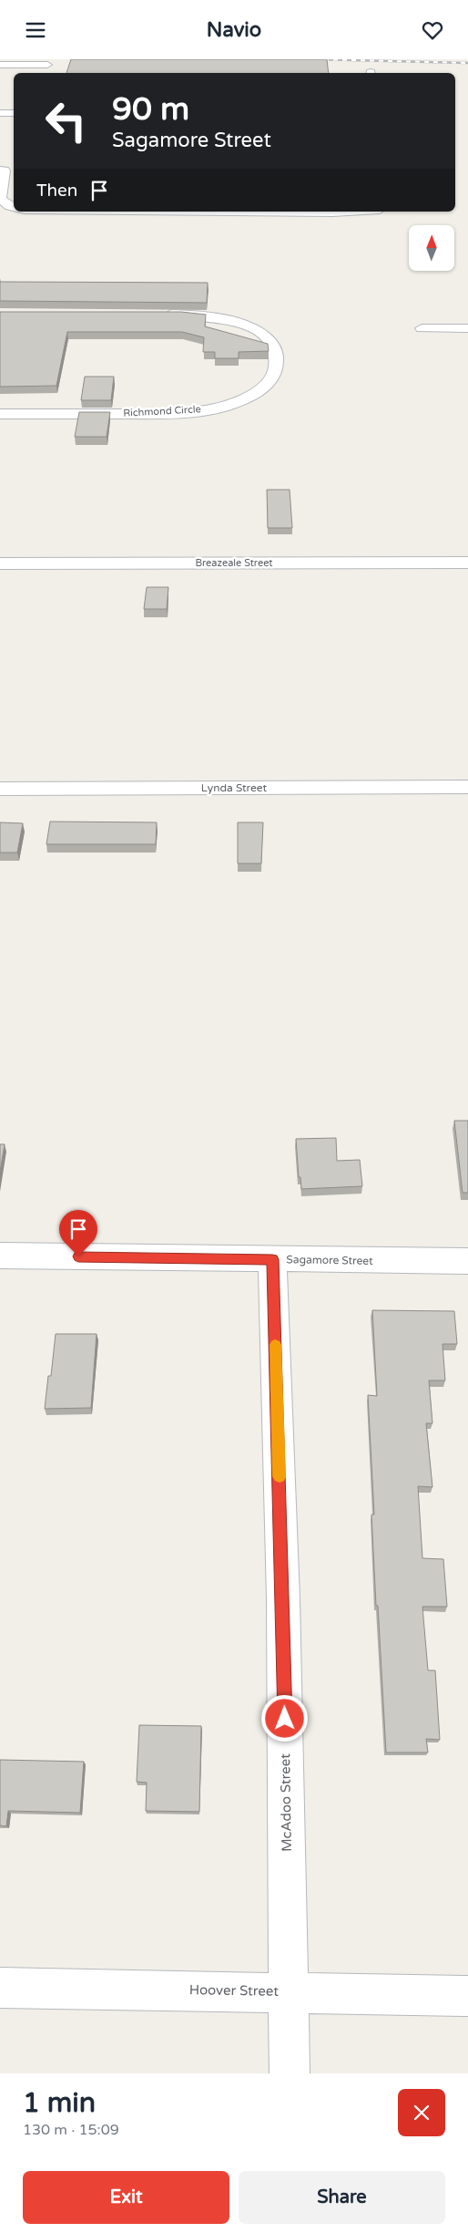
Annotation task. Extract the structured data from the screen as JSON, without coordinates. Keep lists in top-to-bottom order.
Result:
{
  "streets": {
    "street": [
      "Richmond Circle",
      "Breazeale Street",
      "Lynda Street",
      "Sagamore Street",
      "McAdoo Street",
      "Hoover Street"
    ]
  },
  "crossings": [
    ["Sagamore Street", "McAdoo Street"],
    ["McAdoo Street", "Hoover Street"]
  ],
  "north": "top",
  "page": {
    "header": "Navio",
    "turn": ["90 m", "Sagamore Street"],
    "then": "Then",
    "heading": ["1 min", "130 m · 15:09"],
    "buttons": ["Exit", "Share"]
  }
}
